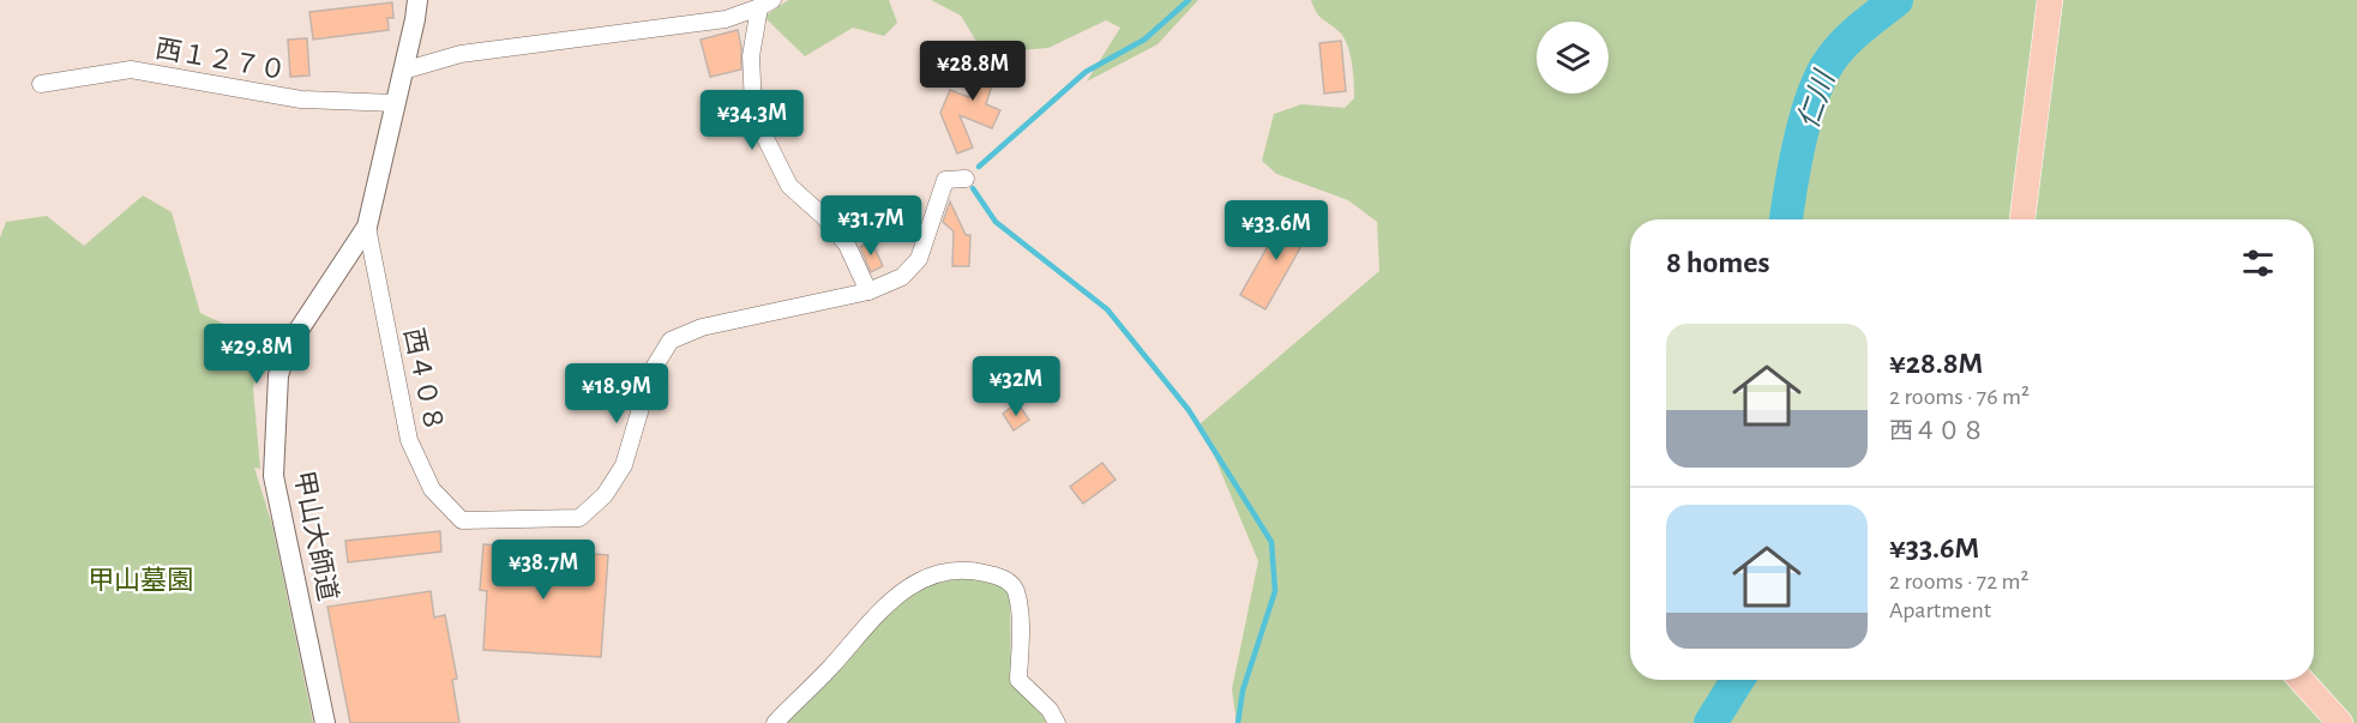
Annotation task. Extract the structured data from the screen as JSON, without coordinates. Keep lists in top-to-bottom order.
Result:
{
  "streets": {
    "street": ["西１２７０", "西４０８", "甲山大師道"]
  },
  "crossings": [
    ["西１２７０", "甲山大師道"],
    ["西４０８", "甲山大師道"]
  ],
  "water": ["仁川"],
  "parks": ["甲山墓園"],
  "page": {
    "price": [
      "¥28.8M",
      "¥34.3M",
      "¥31.7M",
      "¥33.6M",
      "¥29.8M",
      "¥32M",
      "¥18.9M",
      "¥38.7M"
    ],
    "heading": "8 homes",
    "list": [
      {
        "name": "¥28.8M",
        "note": "2 rooms · 76 m² · 西４０８"
      },
      {
        "name": "¥33.6M",
        "note": "2 rooms · 72 m² · Apartment"
      }
    ]
  }
}
